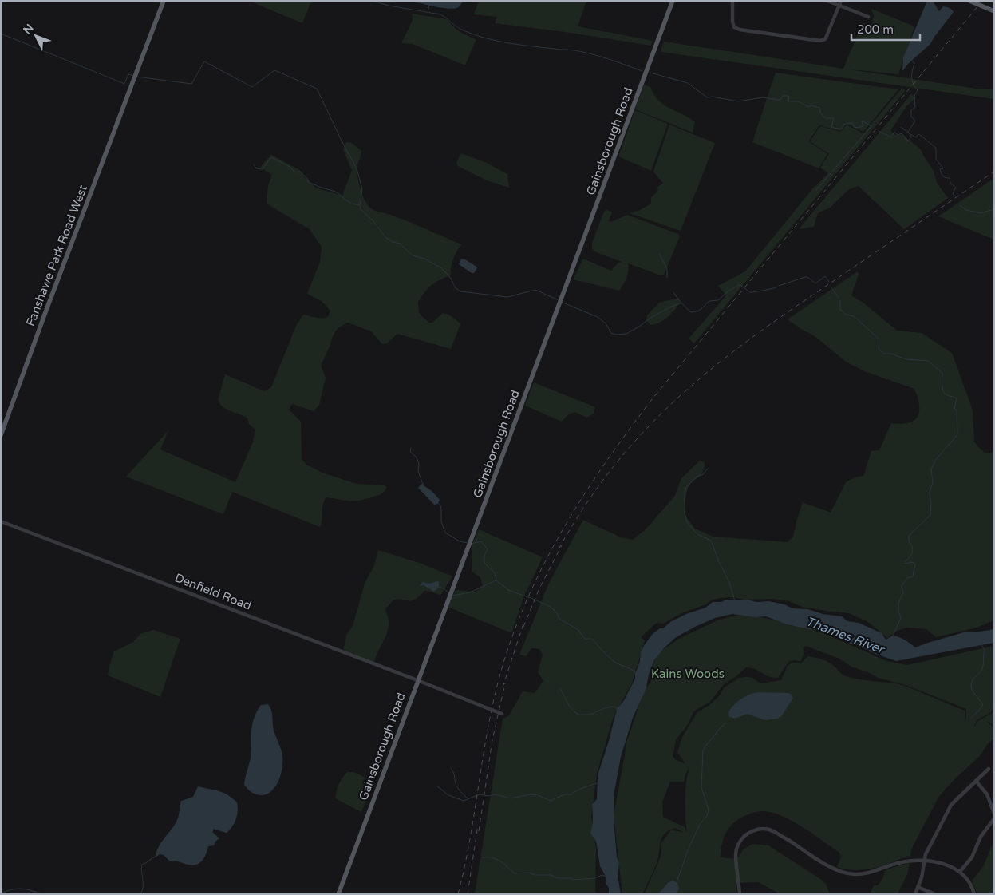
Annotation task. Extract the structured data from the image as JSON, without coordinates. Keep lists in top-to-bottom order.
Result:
{
  "streets": {
    "main road": ["Gainsborough Road", "Fanshawe Park Road West"],
    "street": ["Denfield Road"]
  },
  "crossings": [
    ["Gainsborough Road", "Denfield Road"]
  ],
  "water": ["Thames River"],
  "parks": ["Kains Woods"],
  "scale_bar": "200 m",
  "north": "top left"
}
